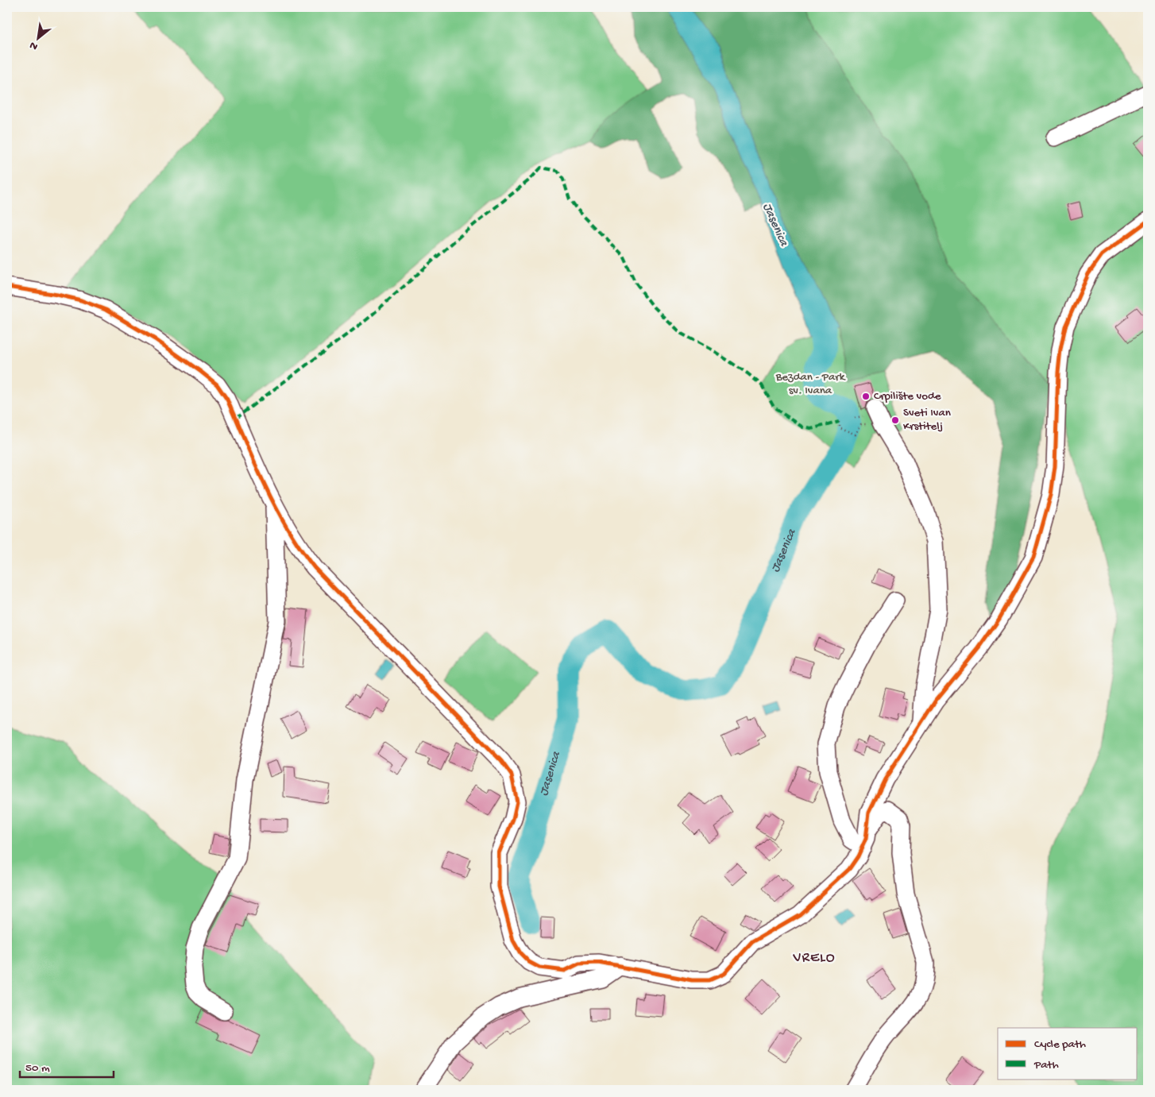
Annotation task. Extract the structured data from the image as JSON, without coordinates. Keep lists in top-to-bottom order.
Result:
{
  "districts": ["VRELO"],
  "water": ["Jasenica"],
  "parks": ["Bezdan - Park sv. Ivana"],
  "places": ["Crpilište vode", "Sveti Ivan Krstitelj"],
  "legend": ["Cycle path", "Path"],
  "scale_bar": "50 m",
  "north": "bottom left"
}
